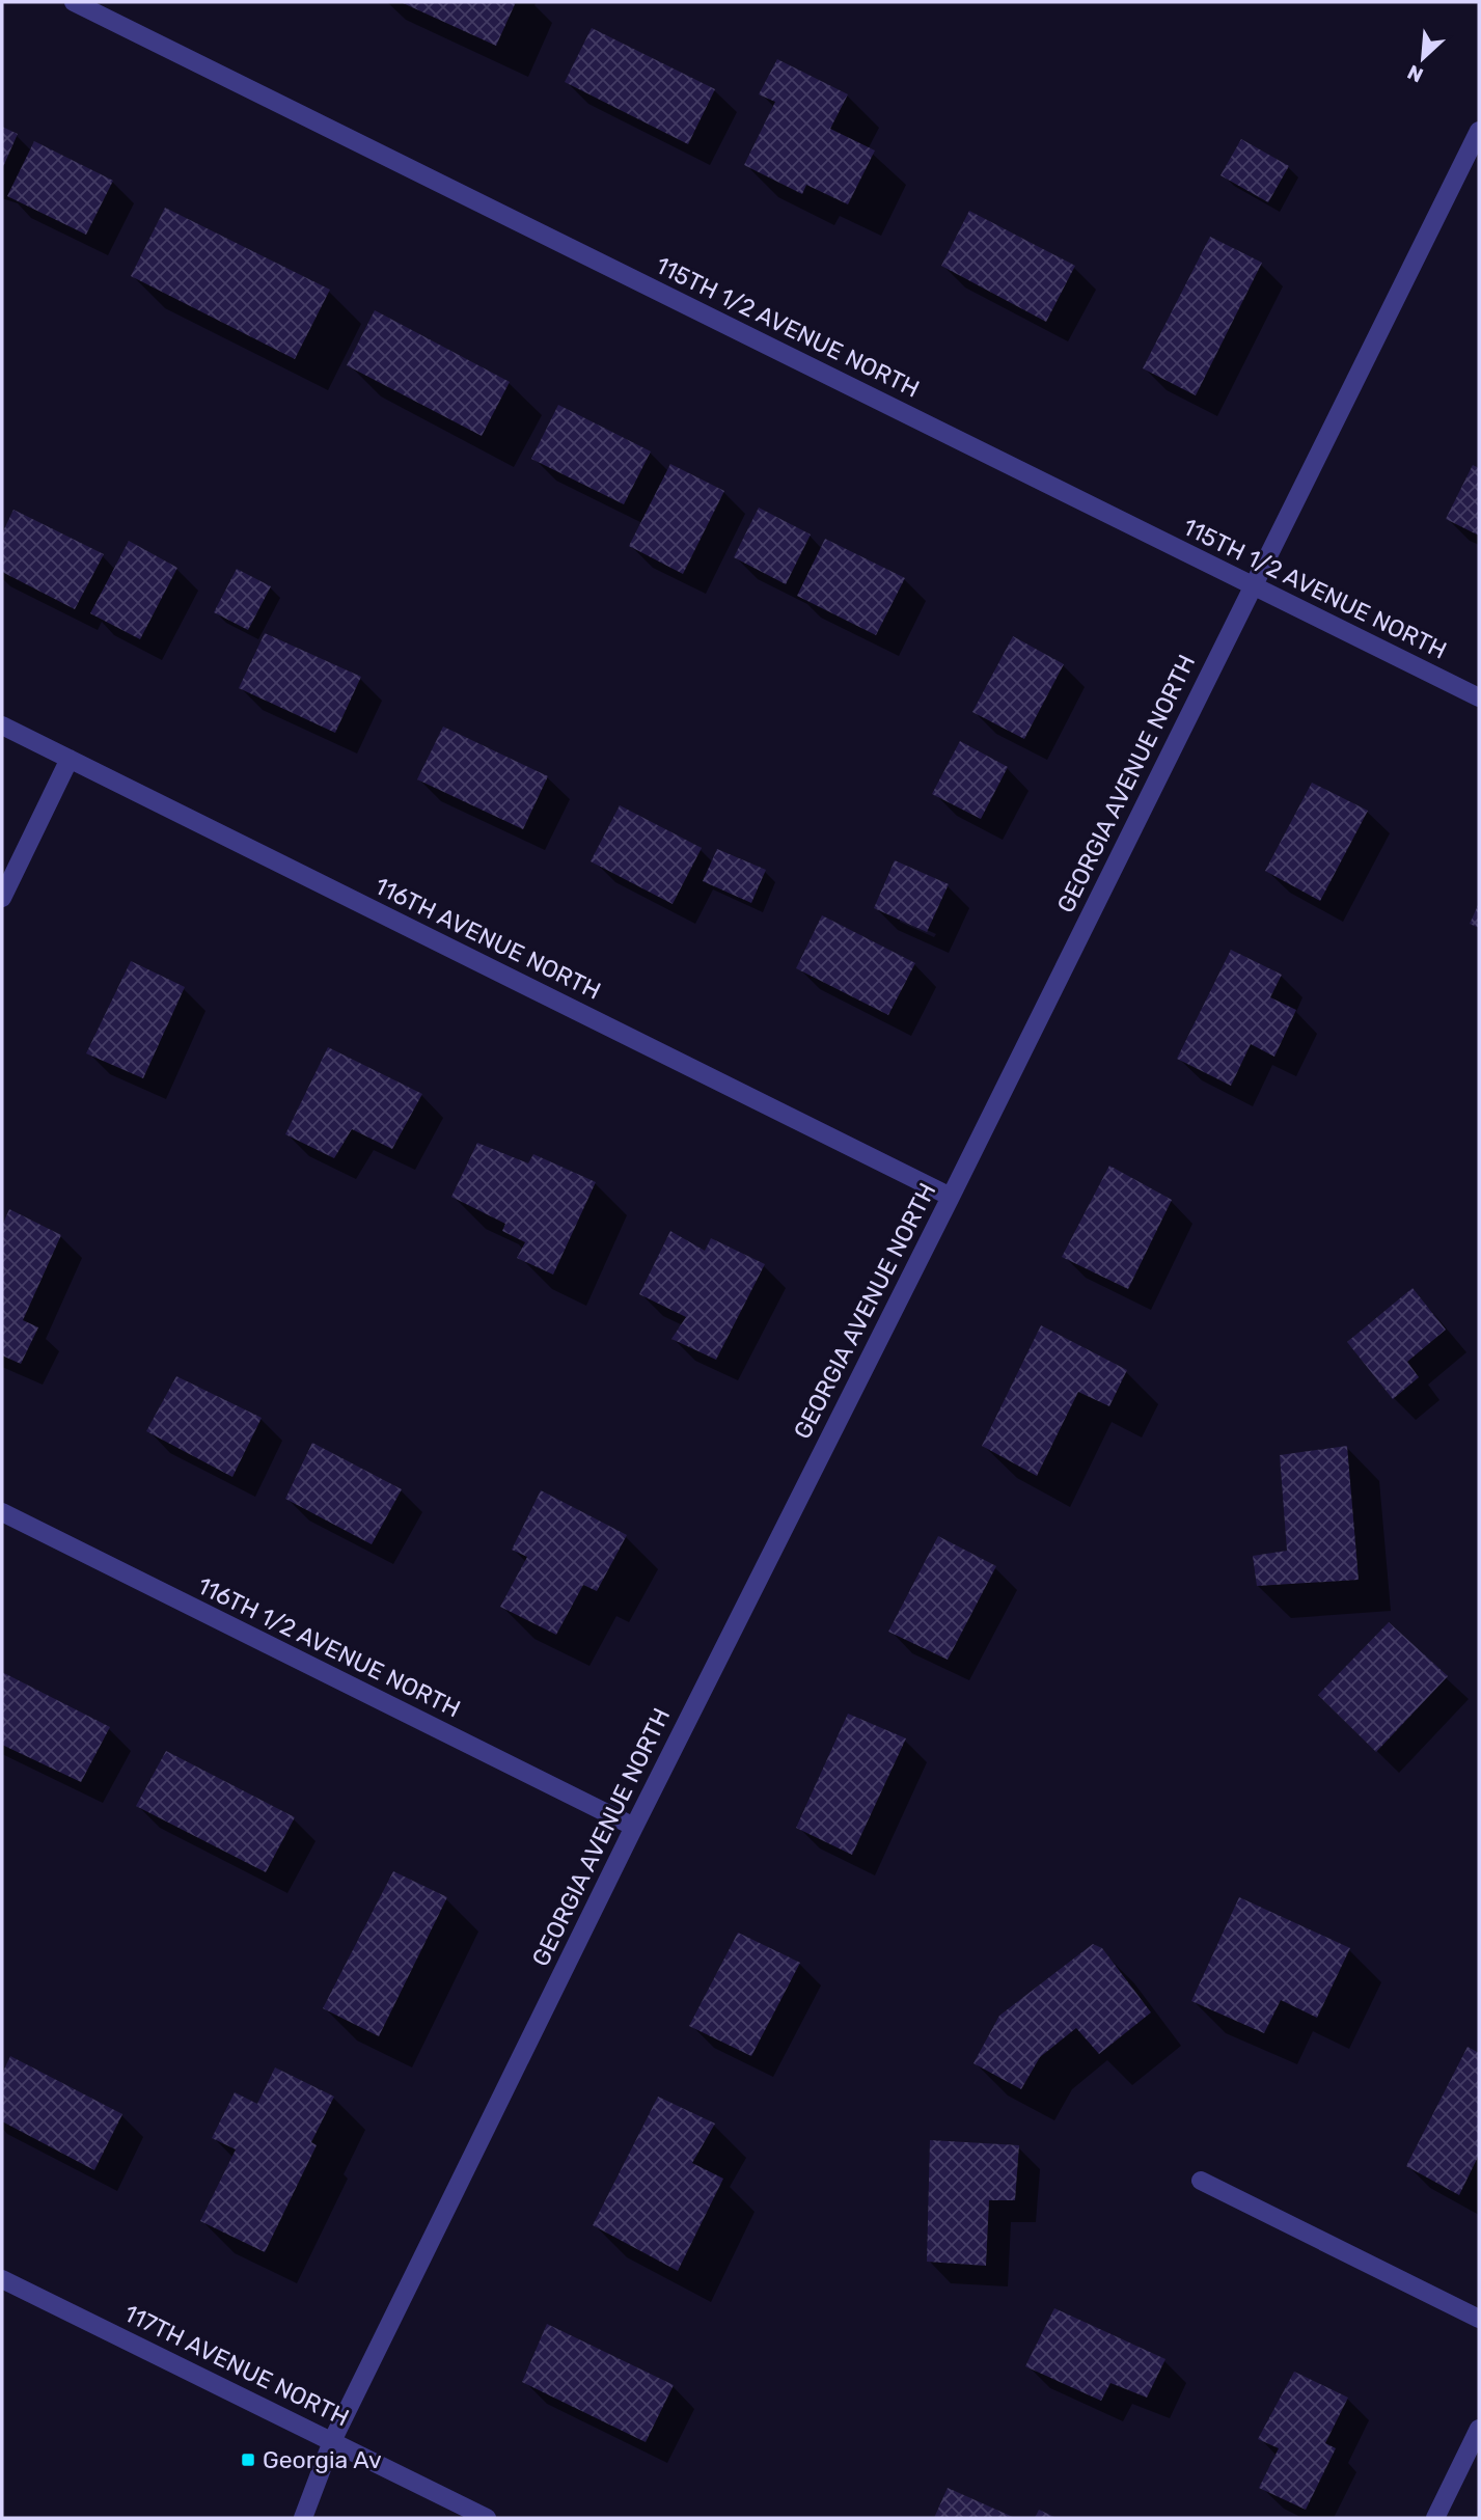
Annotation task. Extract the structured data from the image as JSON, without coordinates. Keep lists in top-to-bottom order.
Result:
{
  "streets": {
    "street": [
      "115TH 1/2 AVENUE NORTH",
      "GEORGIA AVENUE NORTH",
      "116TH AVENUE NORTH",
      "116TH 1/2 AVENUE NORTH",
      "117TH AVENUE NORTH"
    ]
  },
  "crossings": [
    ["115TH 1/2 AVENUE NORTH", "GEORGIA AVENUE NORTH"],
    ["GEORGIA AVENUE NORTH", "116TH AVENUE NORTH"],
    ["GEORGIA AVENUE NORTH", "116TH 1/2 AVENUE NORTH"],
    ["GEORGIA AVENUE NORTH", "117TH AVENUE NORTH"]
  ],
  "places": {
    "transit": ["Georgia Av"]
  },
  "north": "bottom left"
}
